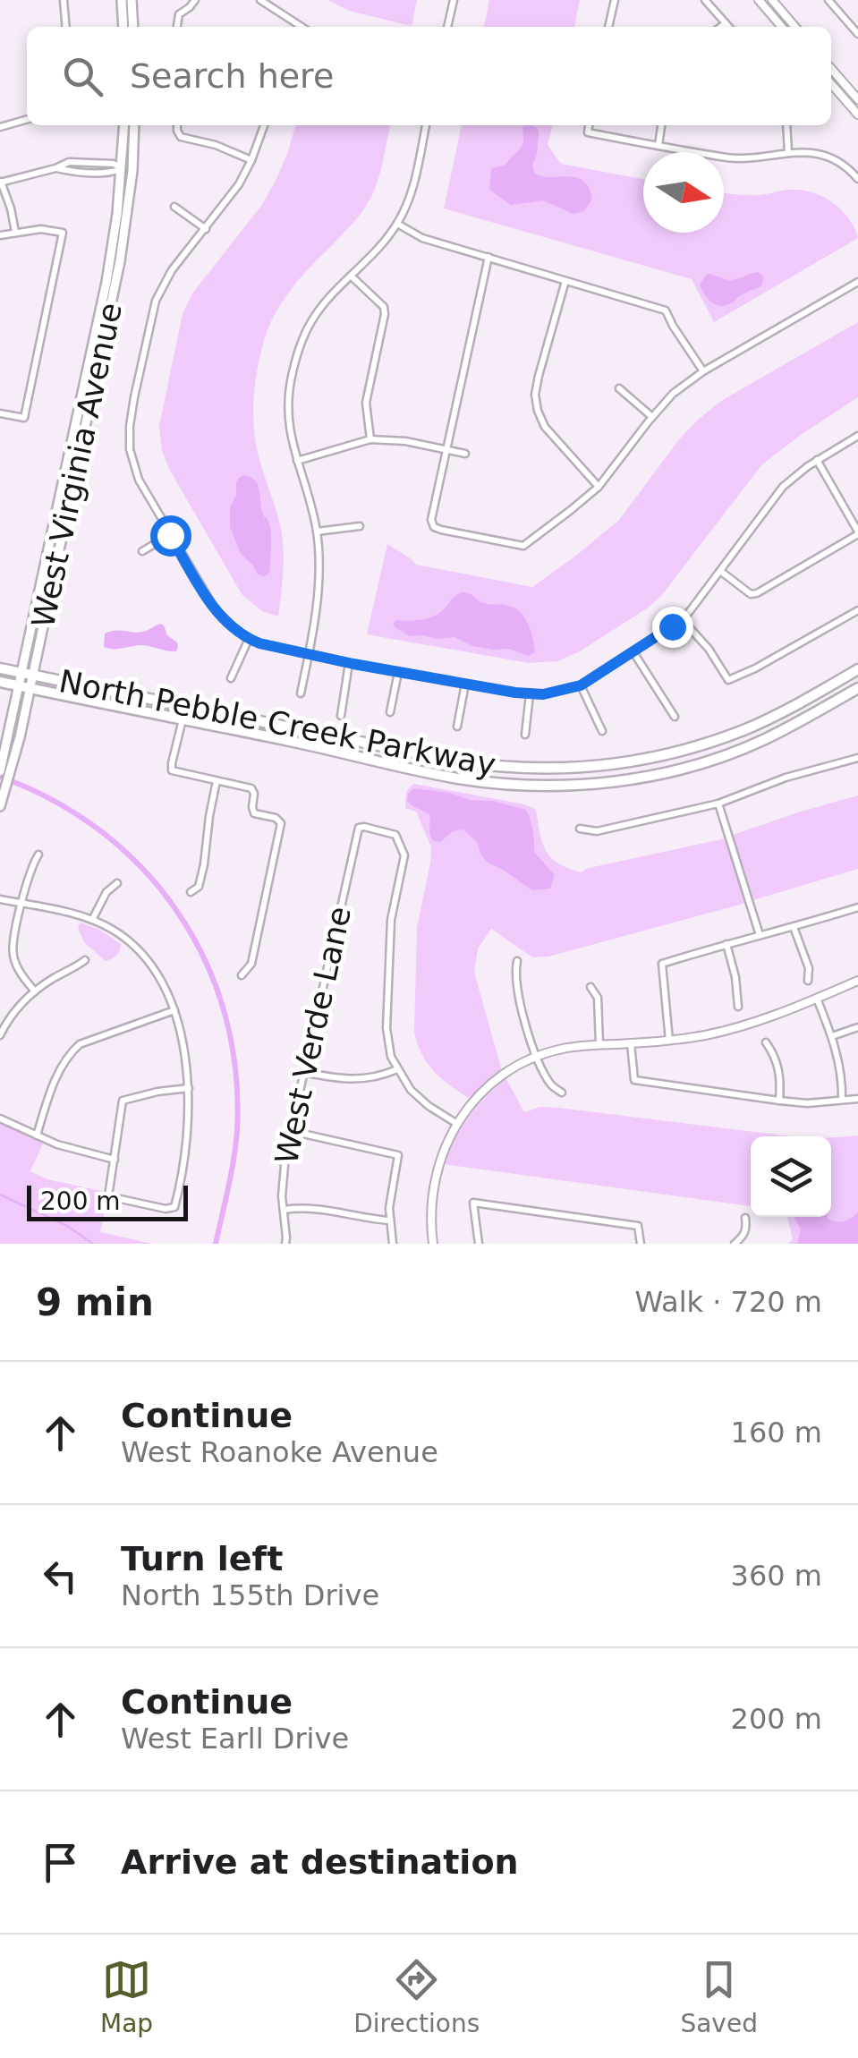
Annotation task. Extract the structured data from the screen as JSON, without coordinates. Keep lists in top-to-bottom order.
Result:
{
  "streets": {
    "main road": ["West Virginia Avenue", "North Pebble Creek Parkway"],
    "street": ["West Verde Lane"]
  },
  "crossings": [
    ["West Virginia Avenue", "North Pebble Creek Parkway"]
  ],
  "scale_bar": "200 m",
  "north": "right",
  "page": {
    "search": "Search here",
    "scale": "200 m",
    "heading": ["9 min", "Walk · 720 m"],
    "list": [
      ["Continue", "West Roanoke Avenue", "160 m"],
      ["Turn left", "North 155th Drive", "360 m"],
      ["Continue", "West Earll Drive", "200 m"],
      "Arrive at destination"
    ],
    "nav": ["Map", "Directions", "Saved"]
  }
}
